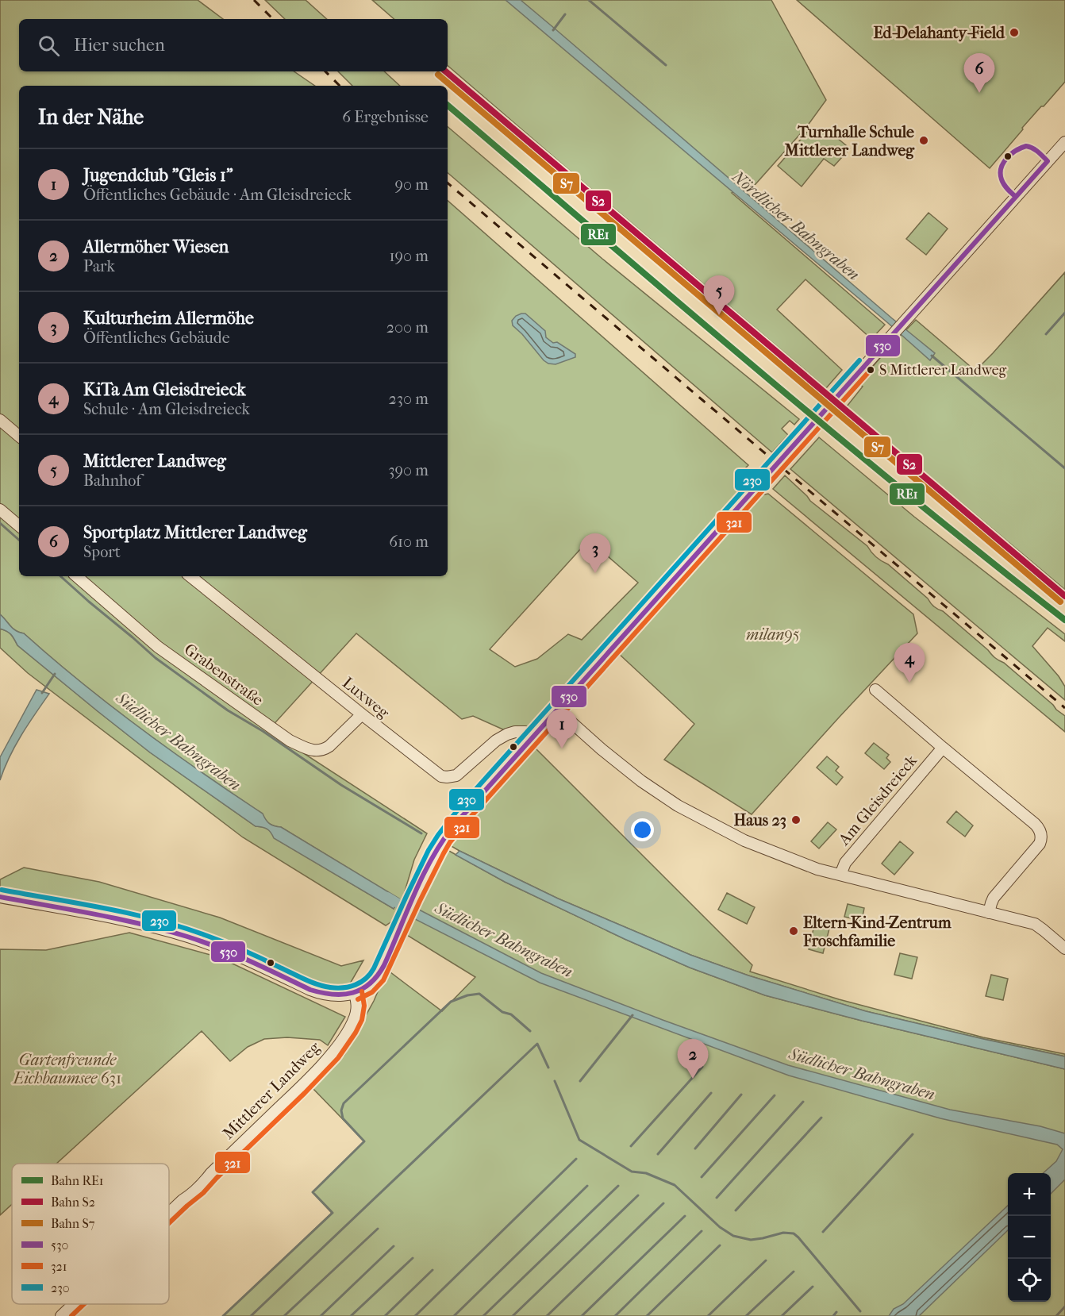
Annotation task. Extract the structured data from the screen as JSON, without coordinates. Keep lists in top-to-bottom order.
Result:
{
  "streets": {
    "street": [
      "Grabenstraße",
      "Luxweg",
      "Am Gleisdreieck",
      "Mittlerer Landweg"
    ]
  },
  "crossings": [
    ["Grabenstraße", "Luxweg"]
  ],
  "water": ["Nördlicher Bahngraben", "Südlicher Bahngraben"],
  "parks": ["milan95", "Gartenfreunde Eichbaumsee 631"],
  "places": [
    "Ed-Delahanty-Field",
    "Turnhalle Schule Mittlerer Landweg",
    "S Mittlerer Landweg",
    "Haus 23",
    "Eltern-Kind-Zentrum Froschfamilie"
  ],
  "lines": [
    "rail line S2",
    "rail line S7",
    "rail line RE1",
    "transit line 530",
    "transit line 230",
    "transit line 321"
  ],
  "legend": [
    "Bahn RE1",
    "Bahn S2",
    "Bahn S7",
    "530",
    "321",
    "230"
  ],
  "page": {
    "search": "Hier suchen",
    "pins": [
      "6",
      "5",
      "3",
      "4",
      "1",
      "2"
    ],
    "heading": ["In der Nähe", "6 Ergebnisse"],
    "list": [
      {
        "mark": "1",
        "name": "Jugendclub \"Gleis 1\"",
        "note": "Öffentliches Gebäude · Am Gleisdreieck",
        "value": "90 m"
      },
      {
        "mark": "2",
        "name": "Allermöher Wiesen",
        "note": "Park",
        "value": "190 m"
      },
      {
        "mark": "3",
        "name": "Kulturheim Allermöhe",
        "note": "Öffentliches Gebäude",
        "value": "200 m"
      },
      {
        "mark": "4",
        "name": "KiTa Am Gleisdreieck",
        "note": "Schule · Am Gleisdreieck",
        "value": "230 m"
      },
      {
        "mark": "5",
        "name": "Mittlerer Landweg",
        "note": "Bahnhof",
        "value": "390 m"
      },
      {
        "mark": "6",
        "name": "Sportplatz Mittlerer Landweg",
        "note": "Sport",
        "value": "610 m"
      }
    ],
    "map_buttons": ["+", "−"]
  }
}
